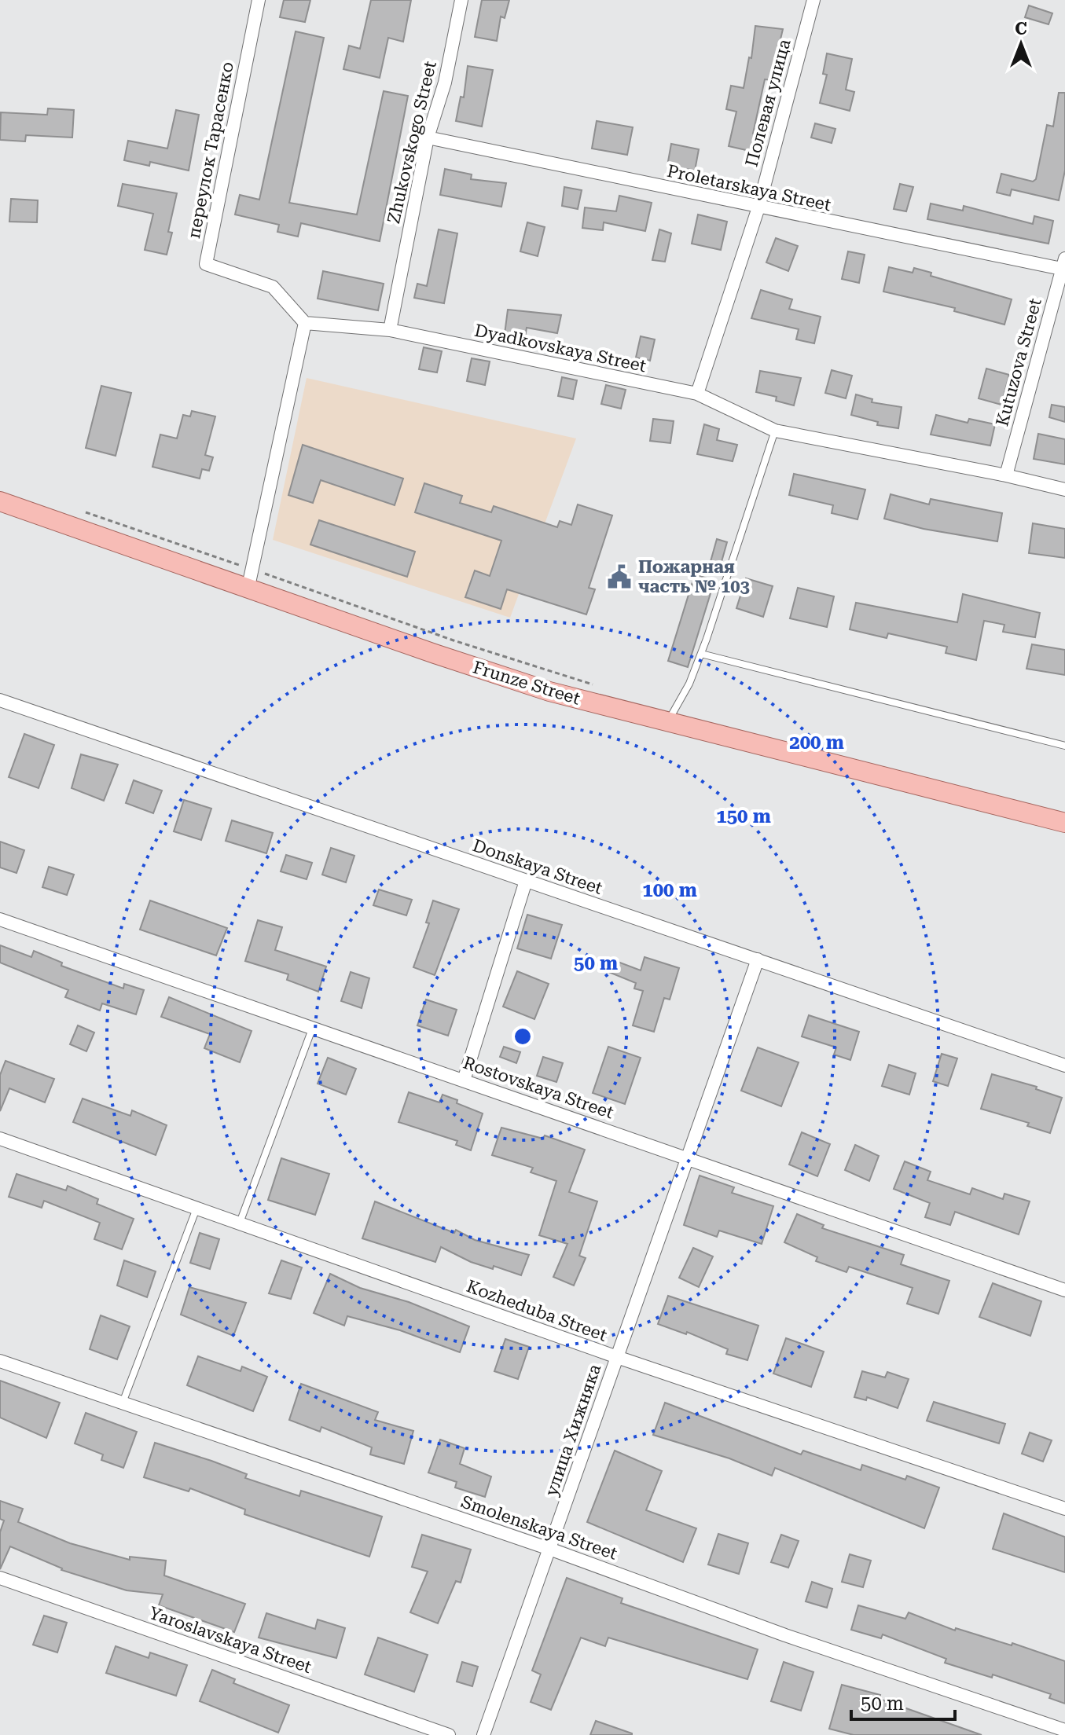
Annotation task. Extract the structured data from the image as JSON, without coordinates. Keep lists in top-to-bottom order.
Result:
{
  "streets": {
    "main road": ["Frunze Street"],
    "street": [
      "Полевая улица",
      "Zhukovskogo Street",
      "переулок Тарасенко",
      "Proletarskaya Street",
      "Dyadkovskaya Street",
      "Kutuzova Street",
      "Donskaya Street",
      "Rostovskaya Street",
      "Kozheduba Street",
      "улица Хижняка",
      "Smolenskaya Street",
      "Yaroslavskaya Street"
    ]
  },
  "crossings": [
    ["Полевая улица", "Proletarskaya Street"],
    ["Полевая улица", "Dyadkovskaya Street"],
    ["Zhukovskogo Street", "Proletarskaya Street"],
    ["Zhukovskogo Street", "Dyadkovskaya Street"],
    ["переулок Тарасенко", "Dyadkovskaya Street"],
    ["Proletarskaya Street", "Kutuzova Street"],
    ["Dyadkovskaya Street", "Kutuzova Street"],
    ["Donskaya Street", "улица Хижняка"],
    ["Rostovskaya Street", "улица Хижняка"],
    ["Kozheduba Street", "улица Хижняка"],
    ["улица Хижняка", "Smolenskaya Street"]
  ],
  "places": {
    "public building": ["Пожарная часть № 103"]
  },
  "scale_bar": "50 m",
  "north": "top",
  "rings": [
    "200 m",
    "150 m",
    "100 m",
    "50 m"
  ]
}
